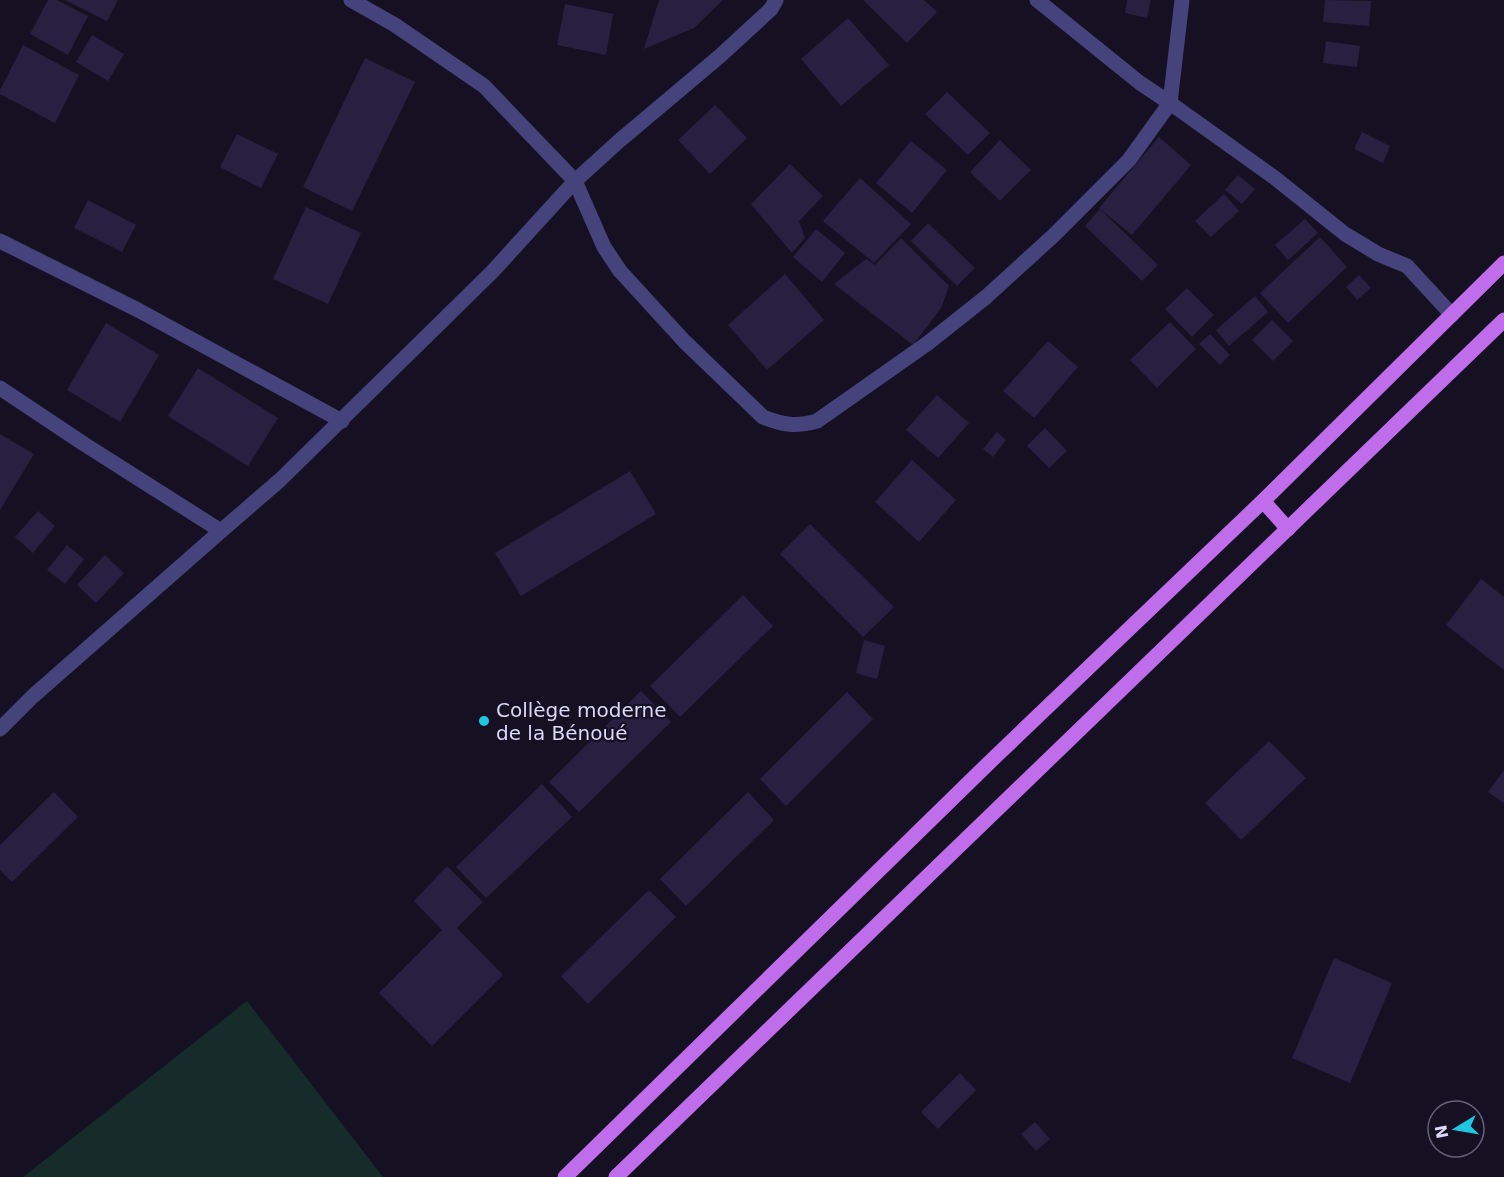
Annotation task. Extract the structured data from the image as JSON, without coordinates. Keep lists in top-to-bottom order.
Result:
{
  "places": ["Collège moderne de la Bénoué"],
  "north": "left"
}
